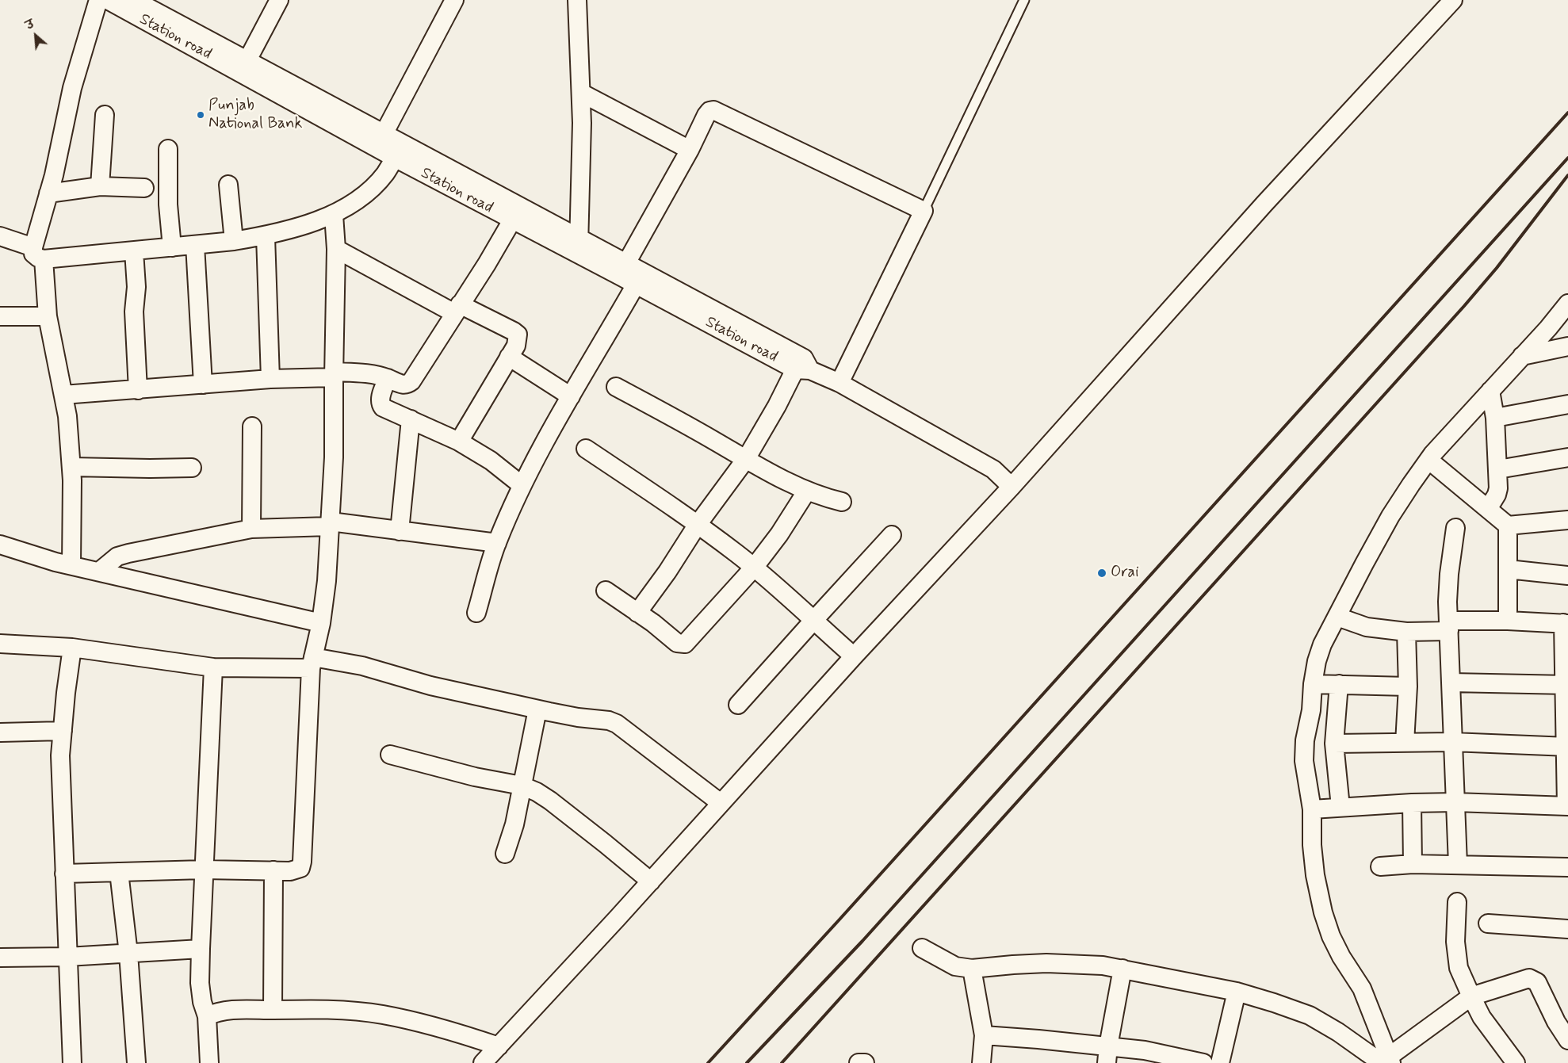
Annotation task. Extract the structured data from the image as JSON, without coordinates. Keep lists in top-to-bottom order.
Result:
{
  "streets": {
    "street": ["Station road"]
  },
  "places": ["Punjab National Bank", "Orai"],
  "north": "top left"
}
